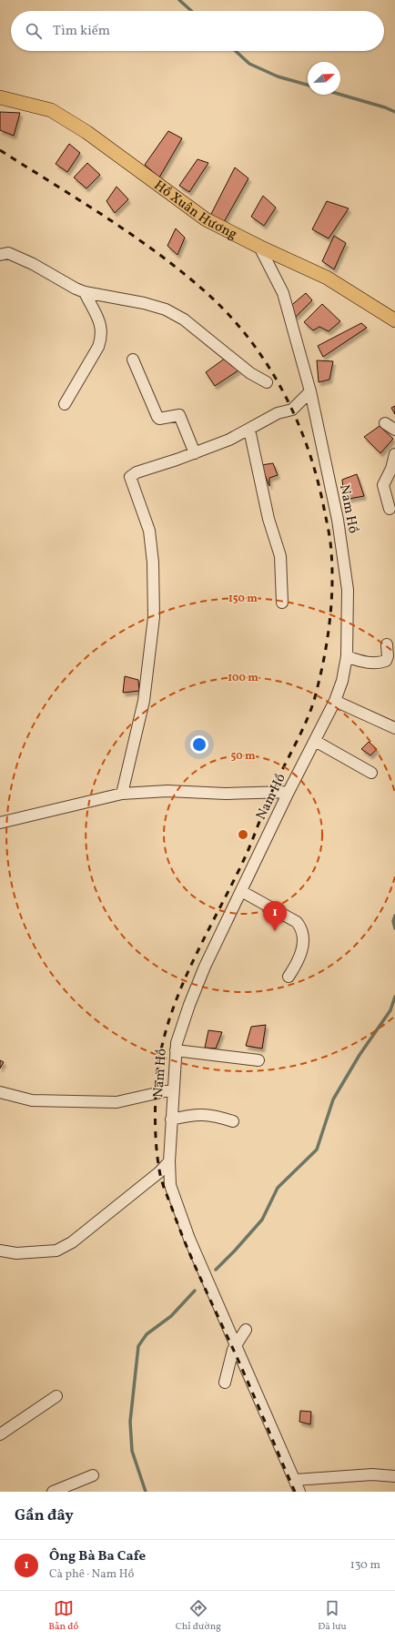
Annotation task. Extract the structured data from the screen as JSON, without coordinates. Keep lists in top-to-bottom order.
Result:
{
  "streets": {
    "main road": ["Hồ Xuân Hương"],
    "street": ["Nam Hồ"]
  },
  "crossings": [
    ["Hồ Xuân Hương", "Nam Hồ"]
  ],
  "north": "top right",
  "page": {
    "search": "Tìm kiếm",
    "pins": "1",
    "heading": "Gần đây",
    "list": [
      {
        "mark": "1",
        "name": "Ông Bà Ba Cafe",
        "note": "Cà phê · Nam Hồ",
        "value": "130 m"
      }
    ],
    "nav": ["Bản đồ", "Chỉ đường", "Đã lưu"]
  },
  "rings": ["150 m", "100 m", "50 m"]
}
